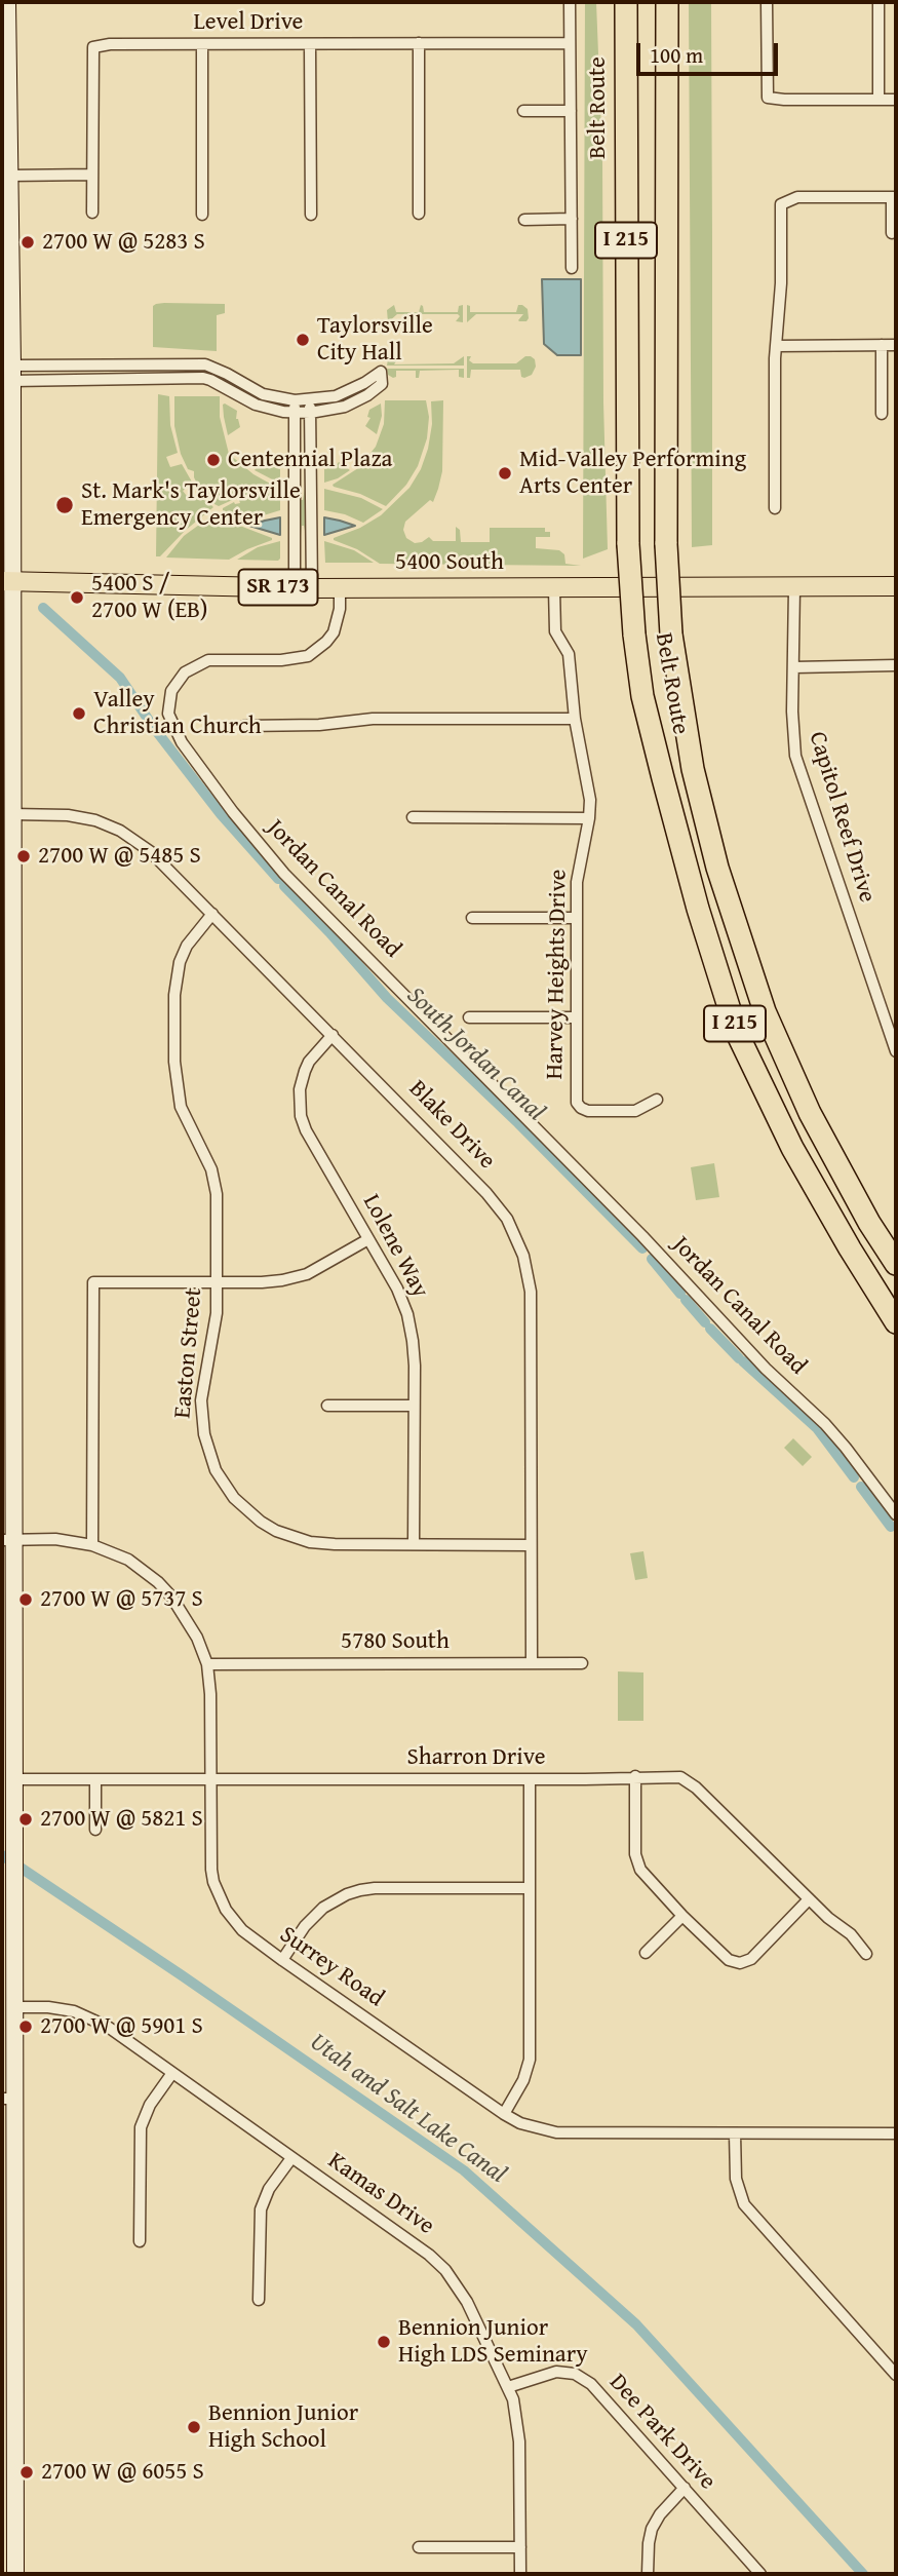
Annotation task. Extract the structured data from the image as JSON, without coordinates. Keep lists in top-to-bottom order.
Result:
{
  "streets": {
    "highway": ["Belt Route", "I 215"],
    "main road": ["5400 South", "SR 173"],
    "street": [
      "Level Drive",
      "Capitol Reef Drive",
      "Jordan Canal Road",
      "Harvey Heights Drive",
      "Blake Drive",
      "Lolene Way",
      "Easton Street",
      "5780 South",
      "Sharron Drive",
      "Surrey Road",
      "Kamas Drive",
      "Dee Park Drive"
    ]
  },
  "crossings": [
    ["5400 South", "Capitol Reef Drive"],
    ["5400 South", "Jordan Canal Road"],
    ["5400 South", "Harvey Heights Drive"],
    ["Blake Drive", "Lolene Way"],
    ["Blake Drive", "Easton Street"],
    ["Blake Drive", "5780 South"],
    ["Lolene Way", "Easton Street"],
    ["5780 South", "Surrey Road"],
    ["Sharron Drive", "Surrey Road"],
    ["Kamas Drive", "Dee Park Drive"]
  ],
  "water": ["South Jordan Canal", "Utah and Salt Lake Canal"],
  "places": [
    "2700 W @ 5283 S",
    "Taylorsville City Hall",
    "Centennial Plaza",
    "Mid-Valley Performing Arts Center",
    "St. Mark's Taylorsville Emergency Center",
    "5400 S / 2700 W (EB)",
    "Valley Christian Church",
    "2700 W @ 5485 S",
    "2700 W @ 5737 S",
    "2700 W @ 5821 S",
    "2700 W @ 5901 S",
    "Bennion Junior High LDS Seminary",
    "Bennion Junior High School",
    "2700 W @ 6055 S"
  ],
  "scale_bar": "100 m"
}
